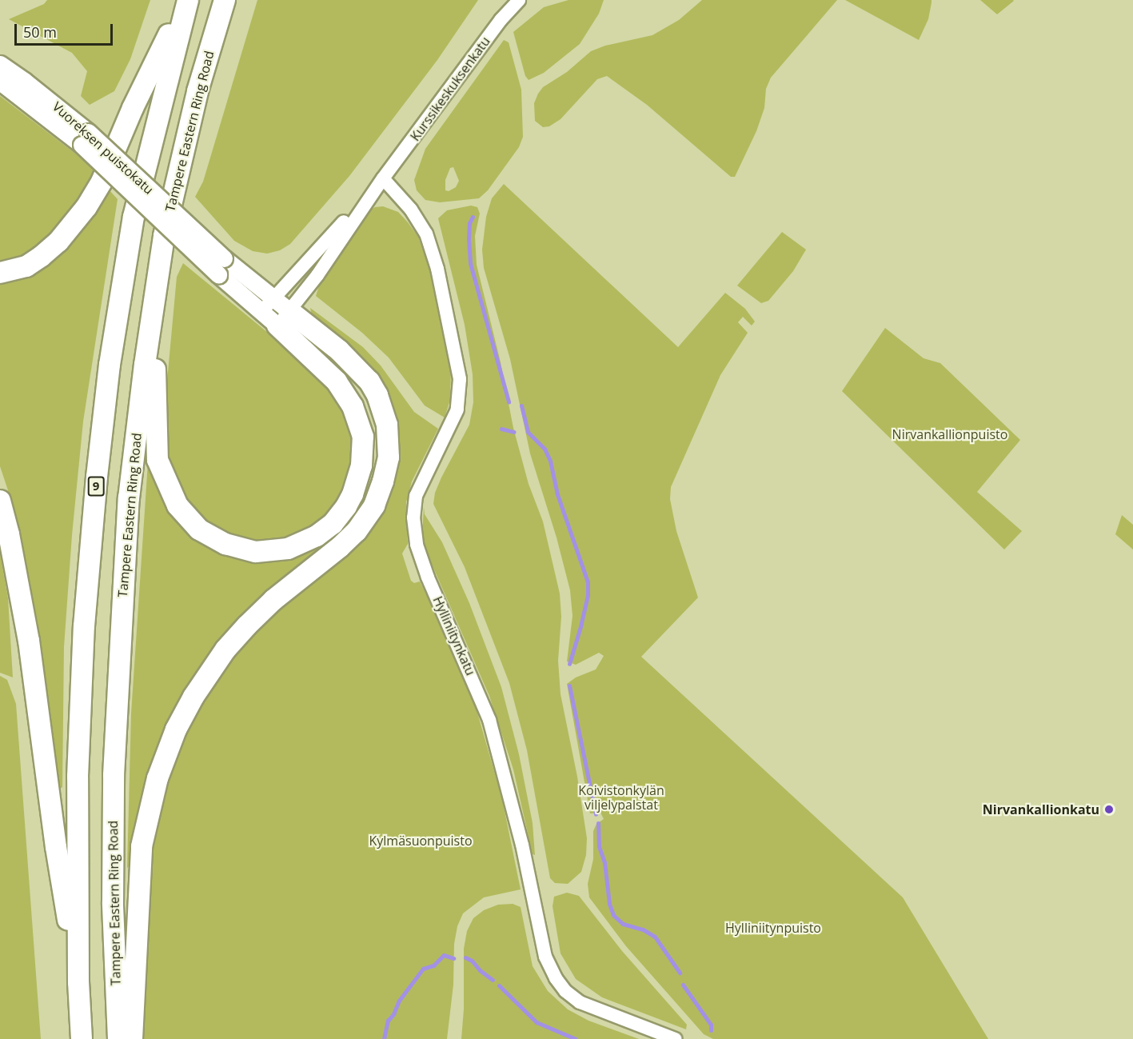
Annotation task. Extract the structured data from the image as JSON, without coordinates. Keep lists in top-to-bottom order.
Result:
{
  "streets": {
    "highway": ["Tampere Eastern Ring Road", "9"],
    "main road": ["Vuoreksen puistokatu"],
    "street": ["Kurssikeskuksenkatu", "Hylliniitynkatu"]
  },
  "crossings": [
    ["Kurssikeskuksenkatu", "Vuoreksen puistokatu"],
    ["Kurssikeskuksenkatu", "Hylliniitynkatu"]
  ],
  "parks": [
    "Nirvankallionpuisto",
    "Koivistonkylän viljelypalstat",
    "Kylmäsuonpuisto",
    "Hylliniitynpuisto"
  ],
  "places": ["Nirvankallionkatu"],
  "scale_bar": "50 m"
}
